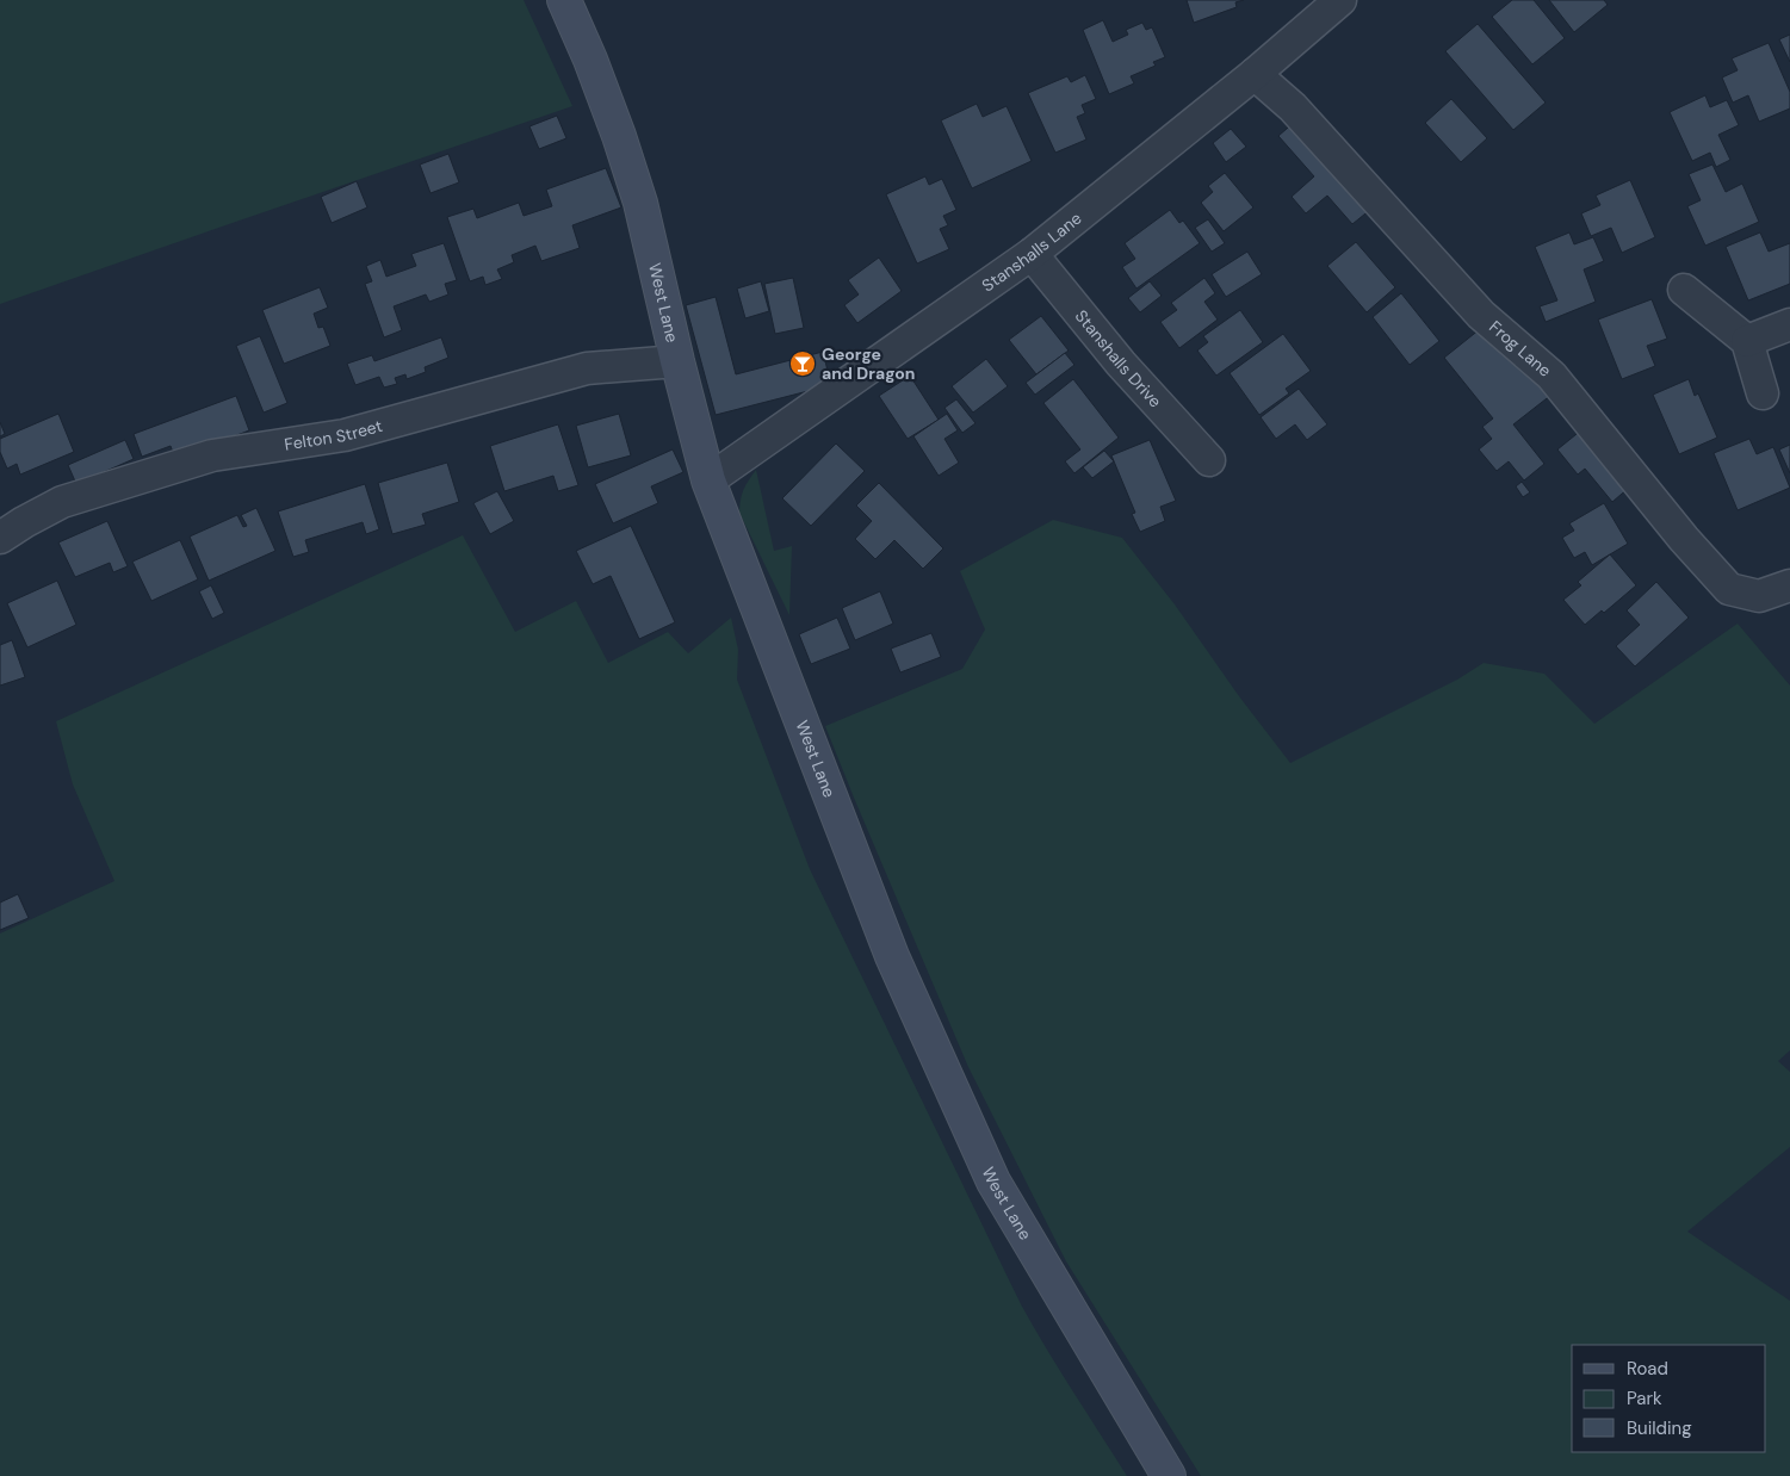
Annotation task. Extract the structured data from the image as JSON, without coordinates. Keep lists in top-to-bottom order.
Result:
{
  "streets": {
    "street": [
      "Stanshalls Lane",
      "West Lane",
      "Frog Lane",
      "Stanshalls Drive",
      "Felton Street"
    ]
  },
  "crossings": [
    ["Stanshalls Lane", "West Lane"],
    ["Stanshalls Lane", "Frog Lane"],
    ["Stanshalls Lane", "Stanshalls Drive"],
    ["West Lane", "Felton Street"]
  ],
  "places": {
    "bar": ["George and Dragon"]
  },
  "legend": ["Road", "Park", "Building"]
}
